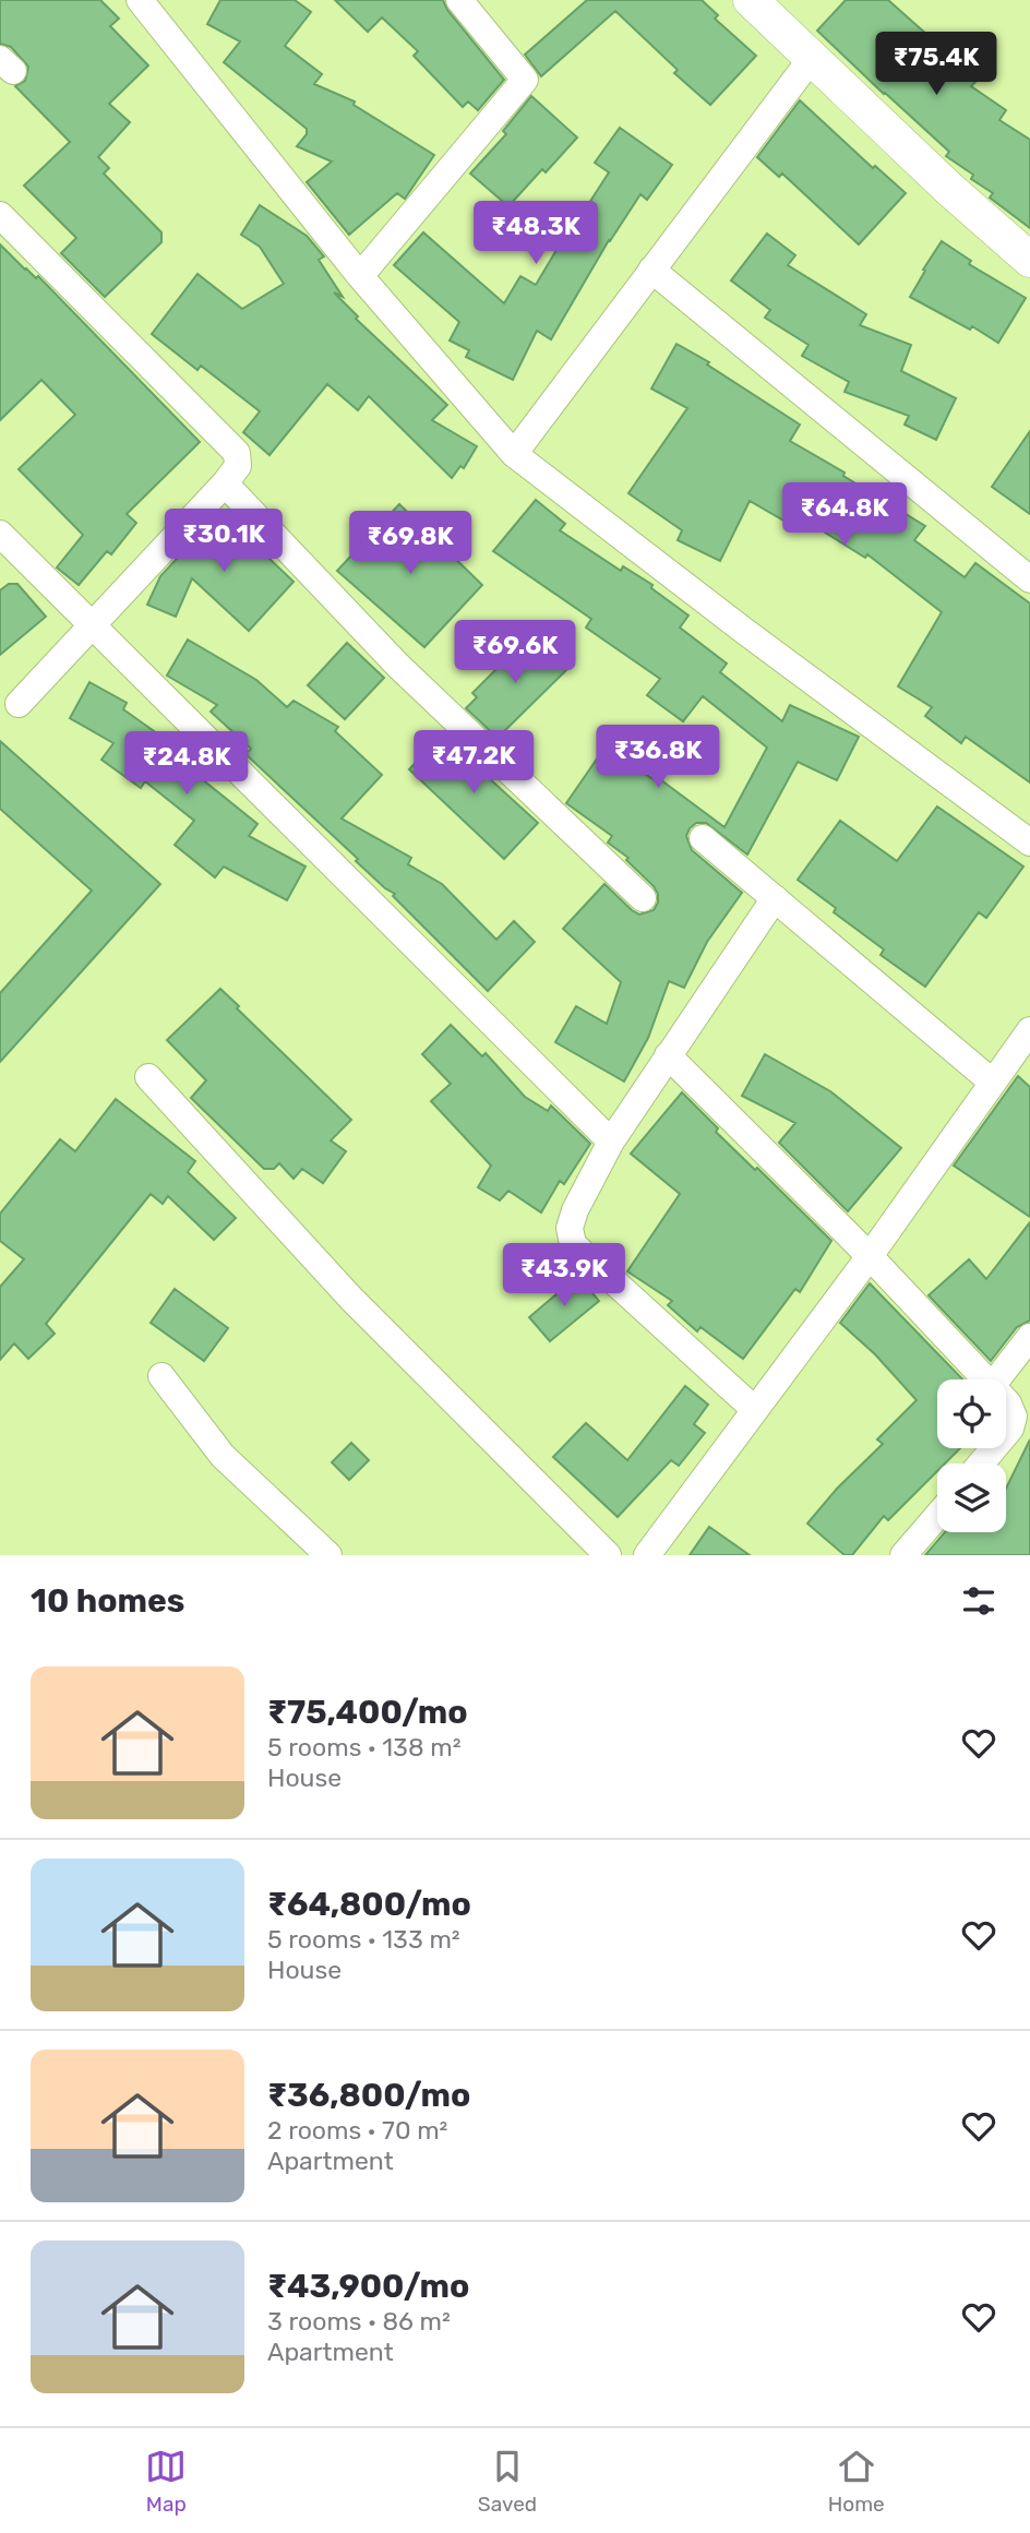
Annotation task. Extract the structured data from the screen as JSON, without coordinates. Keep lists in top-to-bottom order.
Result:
{
  "page": {
    "price": [
      "₹75.4K",
      "₹48.3K",
      "₹64.8K",
      "₹30.1K",
      "₹69.8K",
      "₹69.6K",
      "₹36.8K",
      "₹47.2K",
      "₹24.8K",
      "₹43.9K"
    ],
    "heading": "10 homes",
    "list": [
      {
        "name": "₹75,400/mo",
        "note": "5 rooms · 138 m² · House"
      },
      {
        "name": "₹64,800/mo",
        "note": "5 rooms · 133 m² · House"
      },
      {
        "name": "₹36,800/mo",
        "note": "2 rooms · 70 m² · Apartment"
      },
      {
        "name": "₹43,900/mo",
        "note": "3 rooms · 86 m² · Apartment"
      }
    ],
    "tabs": ["Map", "Saved", "Home"]
  }
}
